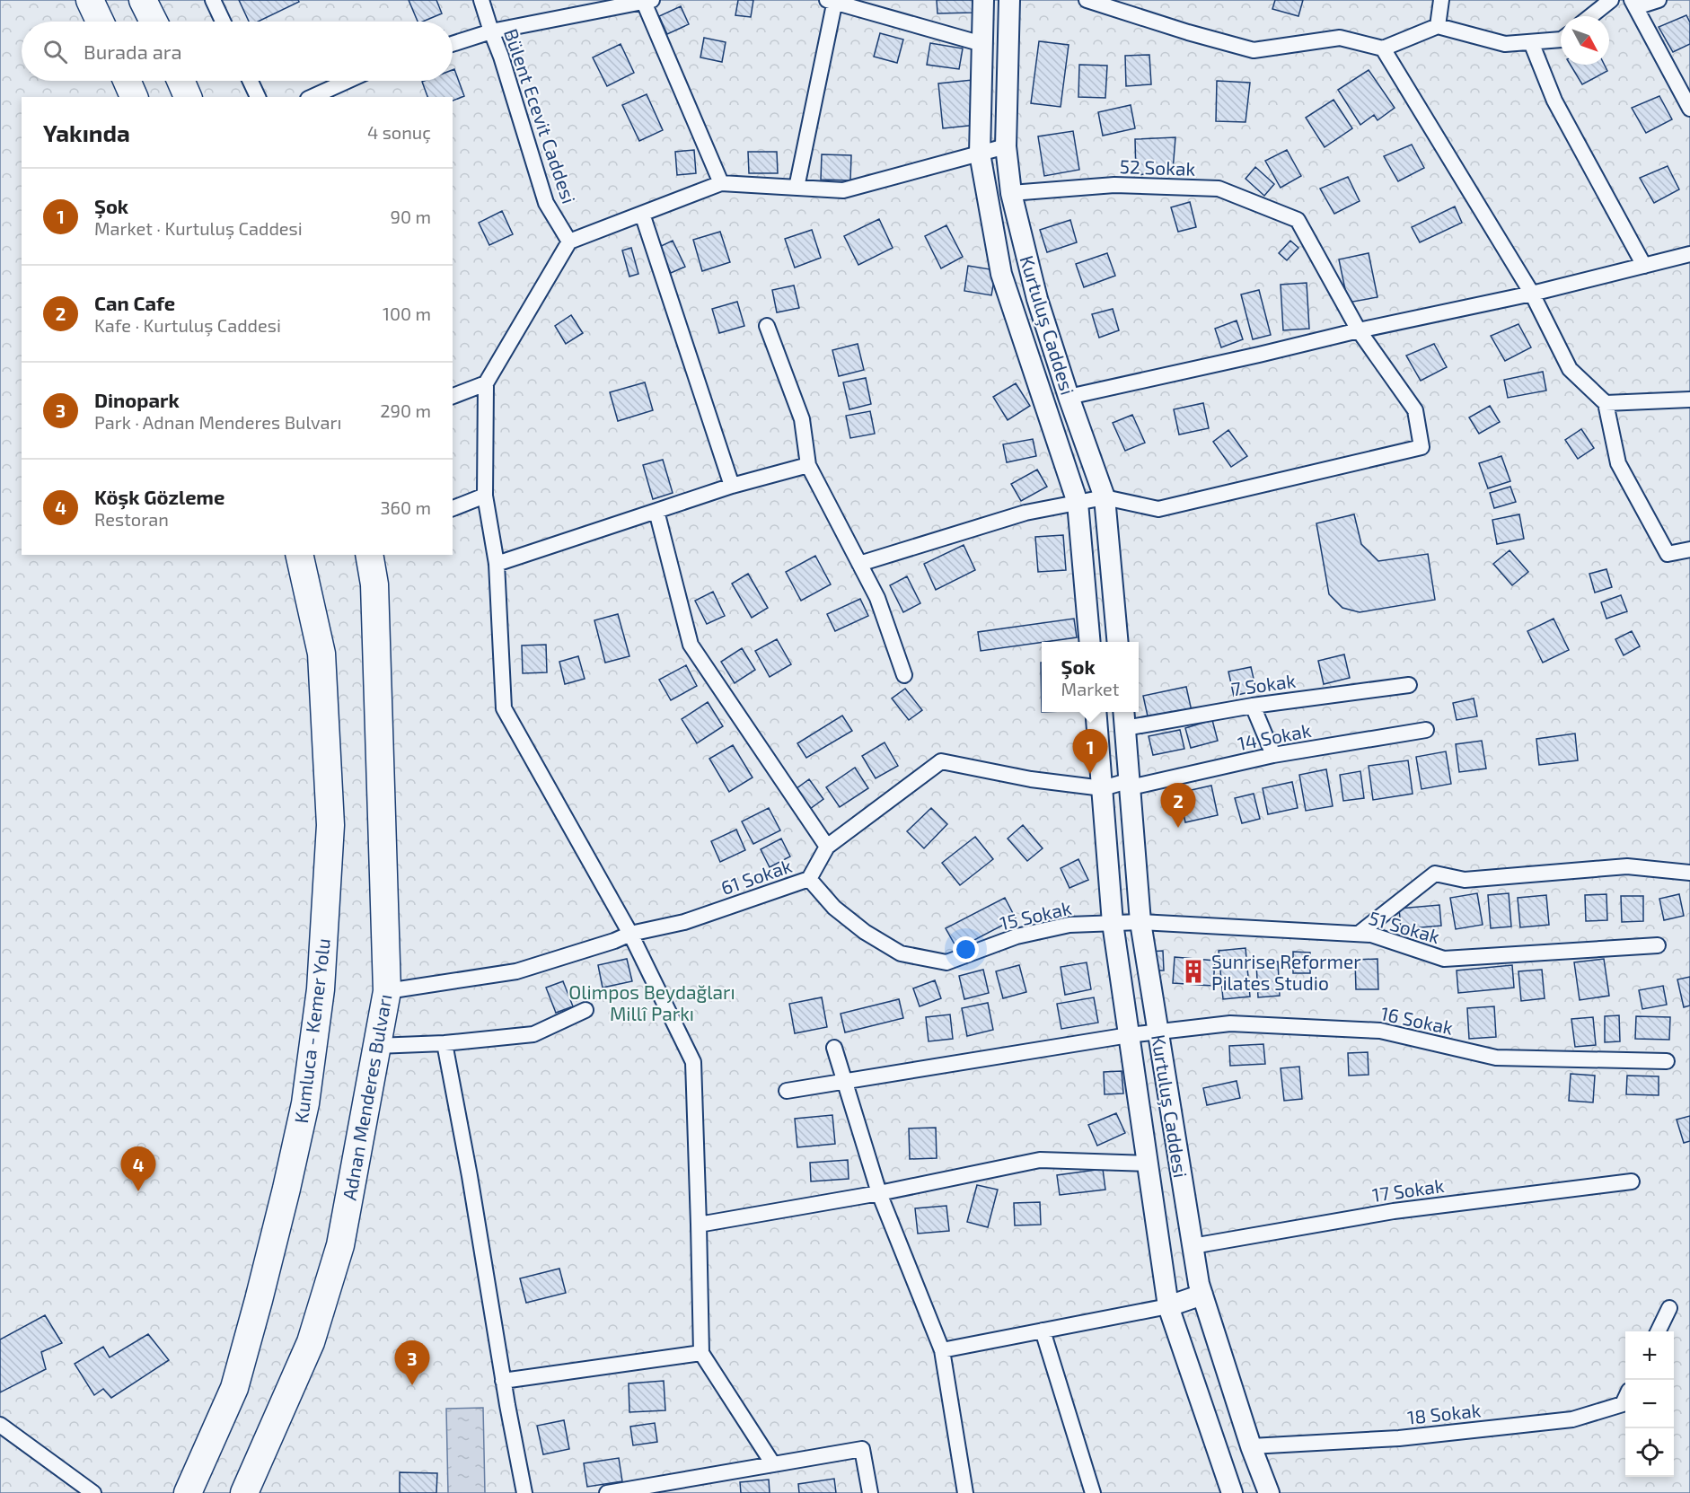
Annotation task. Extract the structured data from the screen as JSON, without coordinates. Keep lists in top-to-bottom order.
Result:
{
  "streets": {
    "highway": ["Kumluca - Kemer Yolu", "Adnan Menderes Bulvarı"],
    "street": [
      "Bülent Ecevit Caddesi",
      "52 Sokak",
      "Kurtuluş Caddesi",
      "7 Sokak",
      "14 Sokak",
      "61 Sokak",
      "15 Sokak",
      "51 Sokak",
      "16 Sokak",
      "17 Sokak",
      "18 Sokak"
    ]
  },
  "crossings": [
    ["52 Sokak", "Kurtuluş Caddesi"],
    ["Kurtuluş Caddesi", "7 Sokak"],
    ["Kurtuluş Caddesi", "14 Sokak"],
    ["Kurtuluş Caddesi", "61 Sokak"],
    ["Kurtuluş Caddesi", "15 Sokak"],
    ["Kurtuluş Caddesi", "51 Sokak"],
    ["Kurtuluş Caddesi", "16 Sokak"],
    ["Kurtuluş Caddesi", "17 Sokak"],
    ["Kurtuluş Caddesi", "18 Sokak"],
    ["14 Sokak", "61 Sokak"],
    ["61 Sokak", "15 Sokak"],
    ["61 Sokak", "Adnan Menderes Bulvarı"],
    ["15 Sokak", "51 Sokak"]
  ],
  "parks": ["Olimpos Beydağları Millî Parkı"],
  "places": {
    "building": ["Sunrise Reformer Pilates Studio"]
  },
  "north": "bottom right",
  "page": {
    "search": "Burada ara",
    "heading": ["Yakında", "4 sonuç"],
    "list": [
      {
        "mark": "1",
        "name": "Şok",
        "note": "Market · Kurtuluş Caddesi",
        "value": "90 m"
      },
      {
        "mark": "2",
        "name": "Can Cafe",
        "note": "Kafe · Kurtuluş Caddesi",
        "value": "100 m"
      },
      {
        "mark": "3",
        "name": "Dinopark",
        "note": "Park · Adnan Menderes Bulvarı",
        "value": "290 m"
      },
      {
        "mark": "4",
        "name": "Köşk Gözleme",
        "note": "Restoran",
        "value": "360 m"
      }
    ],
    "popup": ["Şok", "Market"],
    "pins": [
      "1",
      "2",
      "4",
      "3"
    ],
    "map_buttons": ["+", "−"]
  }
}
